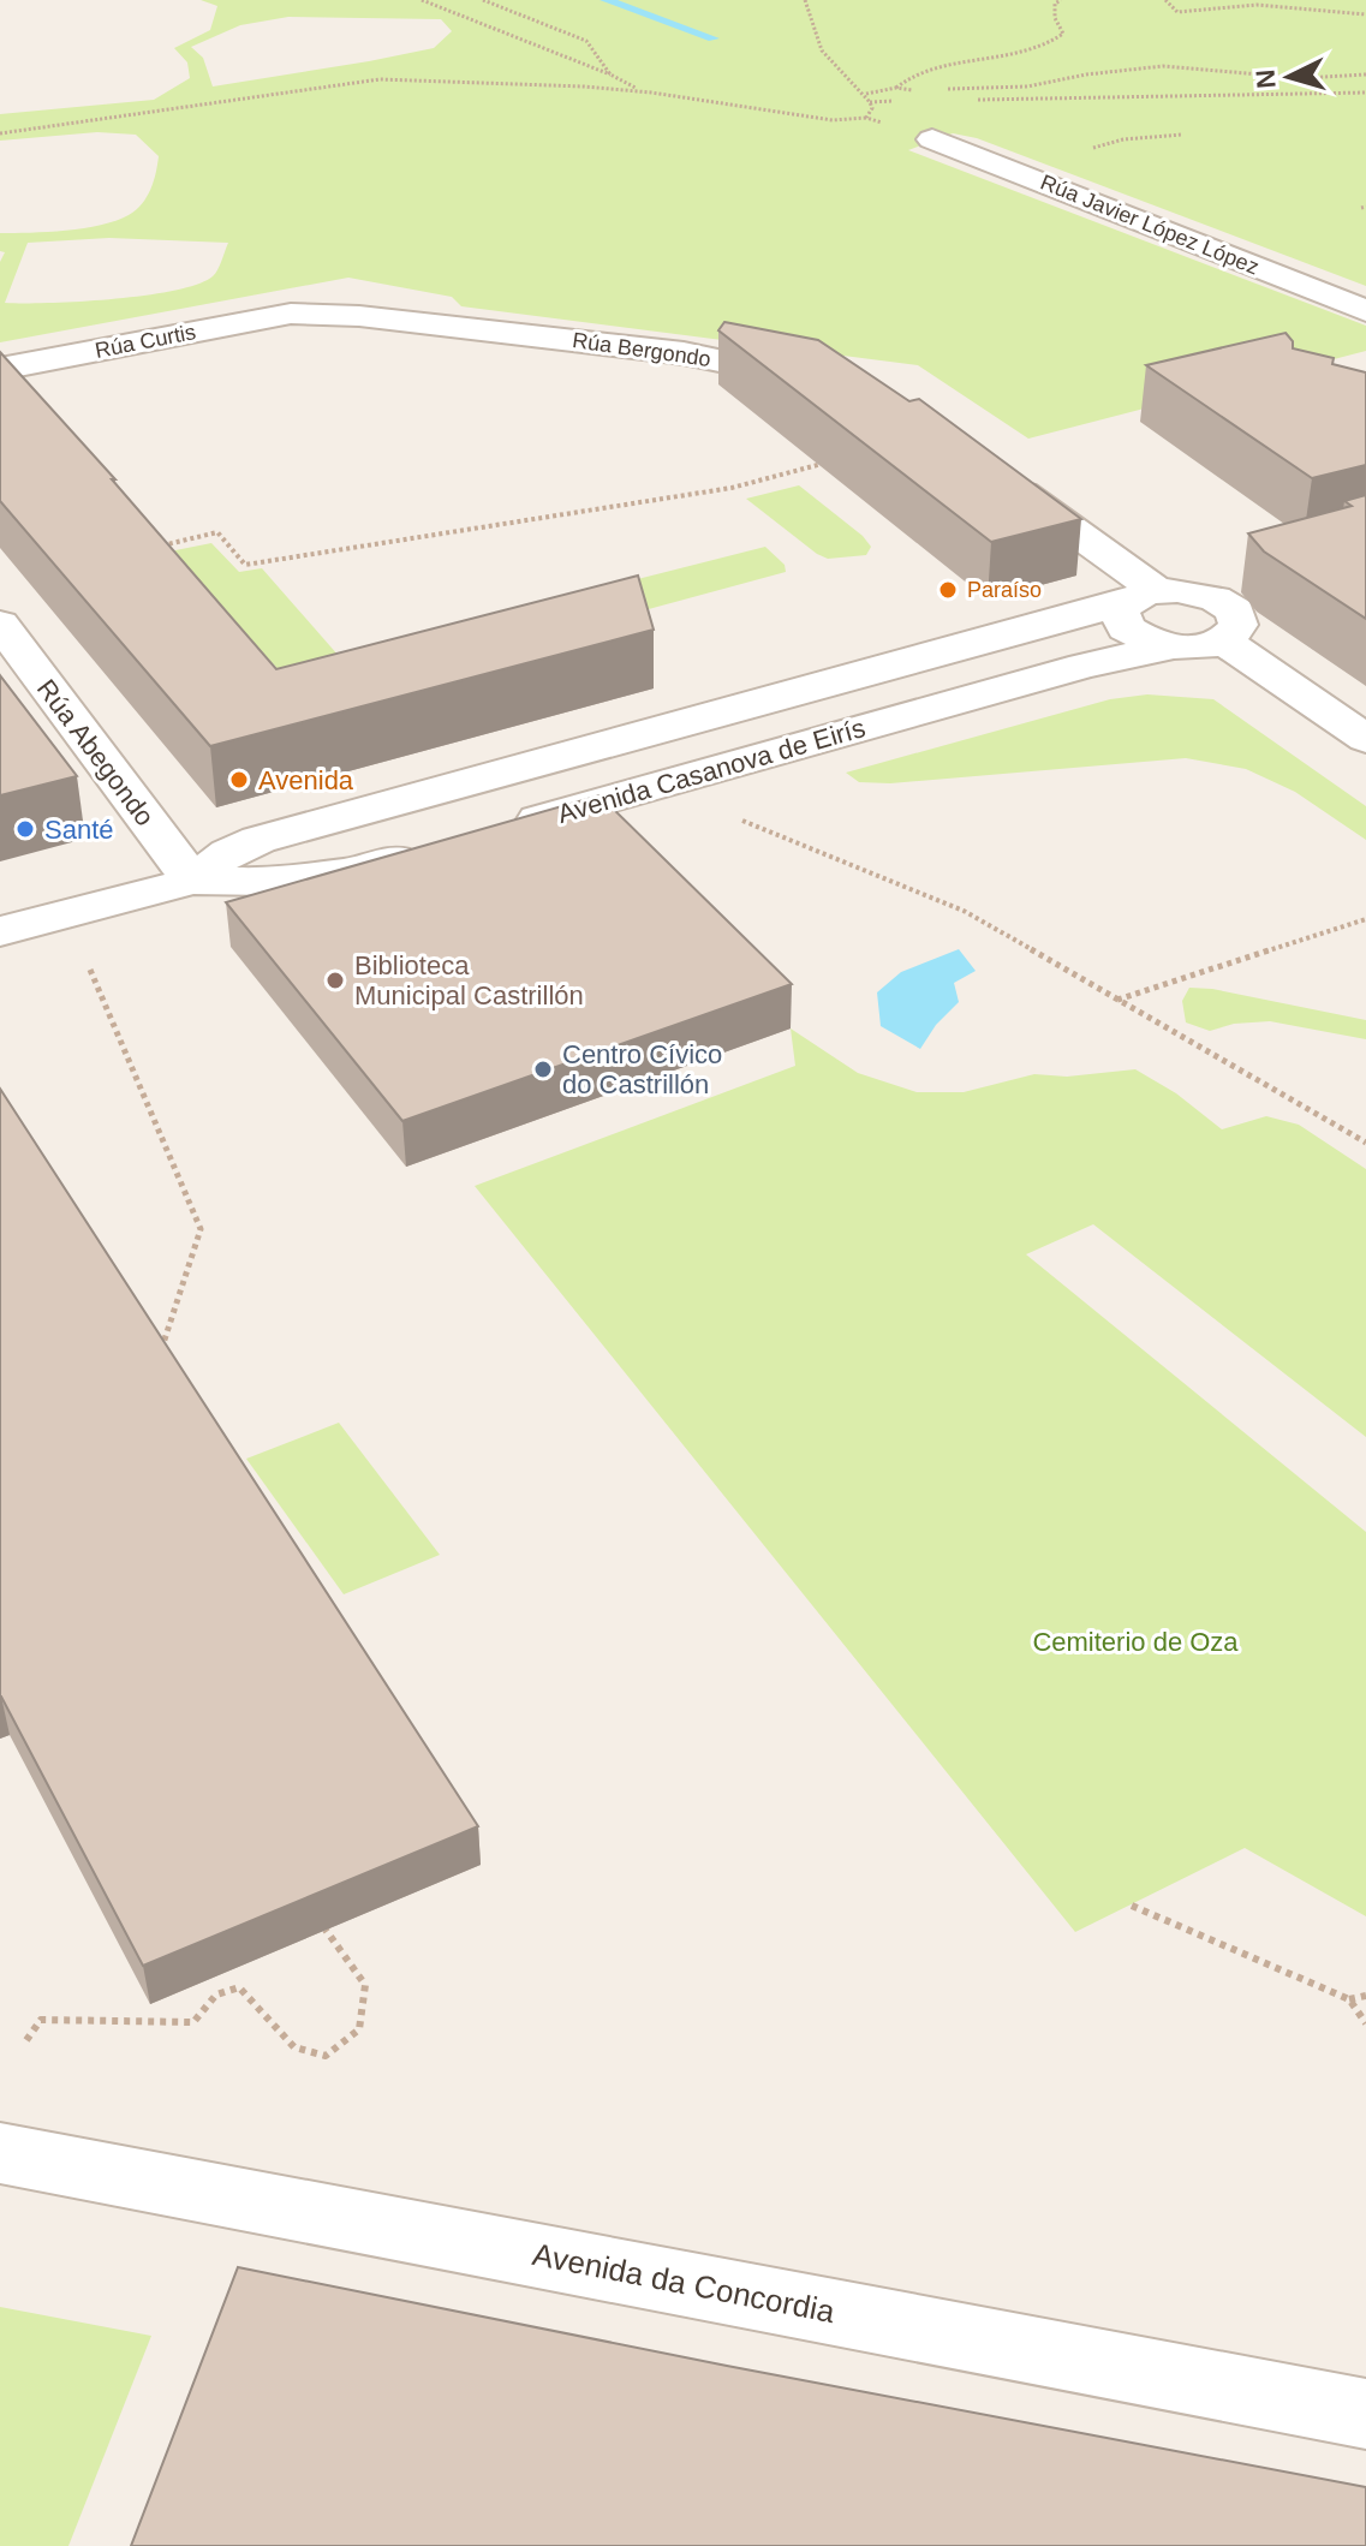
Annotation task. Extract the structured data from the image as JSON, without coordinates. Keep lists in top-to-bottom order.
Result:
{
  "streets": {
    "street": [
      "Rúa Javier López López",
      "Rúa Curtis",
      "Rúa Bergondo",
      "Rúa Abegondo",
      "Avenida Casanova de Eirís",
      "Avenida da Concordia"
    ]
  },
  "crossings": [
    ["Rúa Curtis", "Rúa Bergondo"],
    ["Rúa Abegondo", "Avenida Casanova de Eirís"]
  ],
  "parks": ["Cemiterio de Oza"],
  "places": [
    "Paraíso",
    "Avenida",
    "Santé",
    "Biblioteca Municipal Castrillón",
    "Centro Cívico do Castrillón"
  ],
  "north": "left"
}
